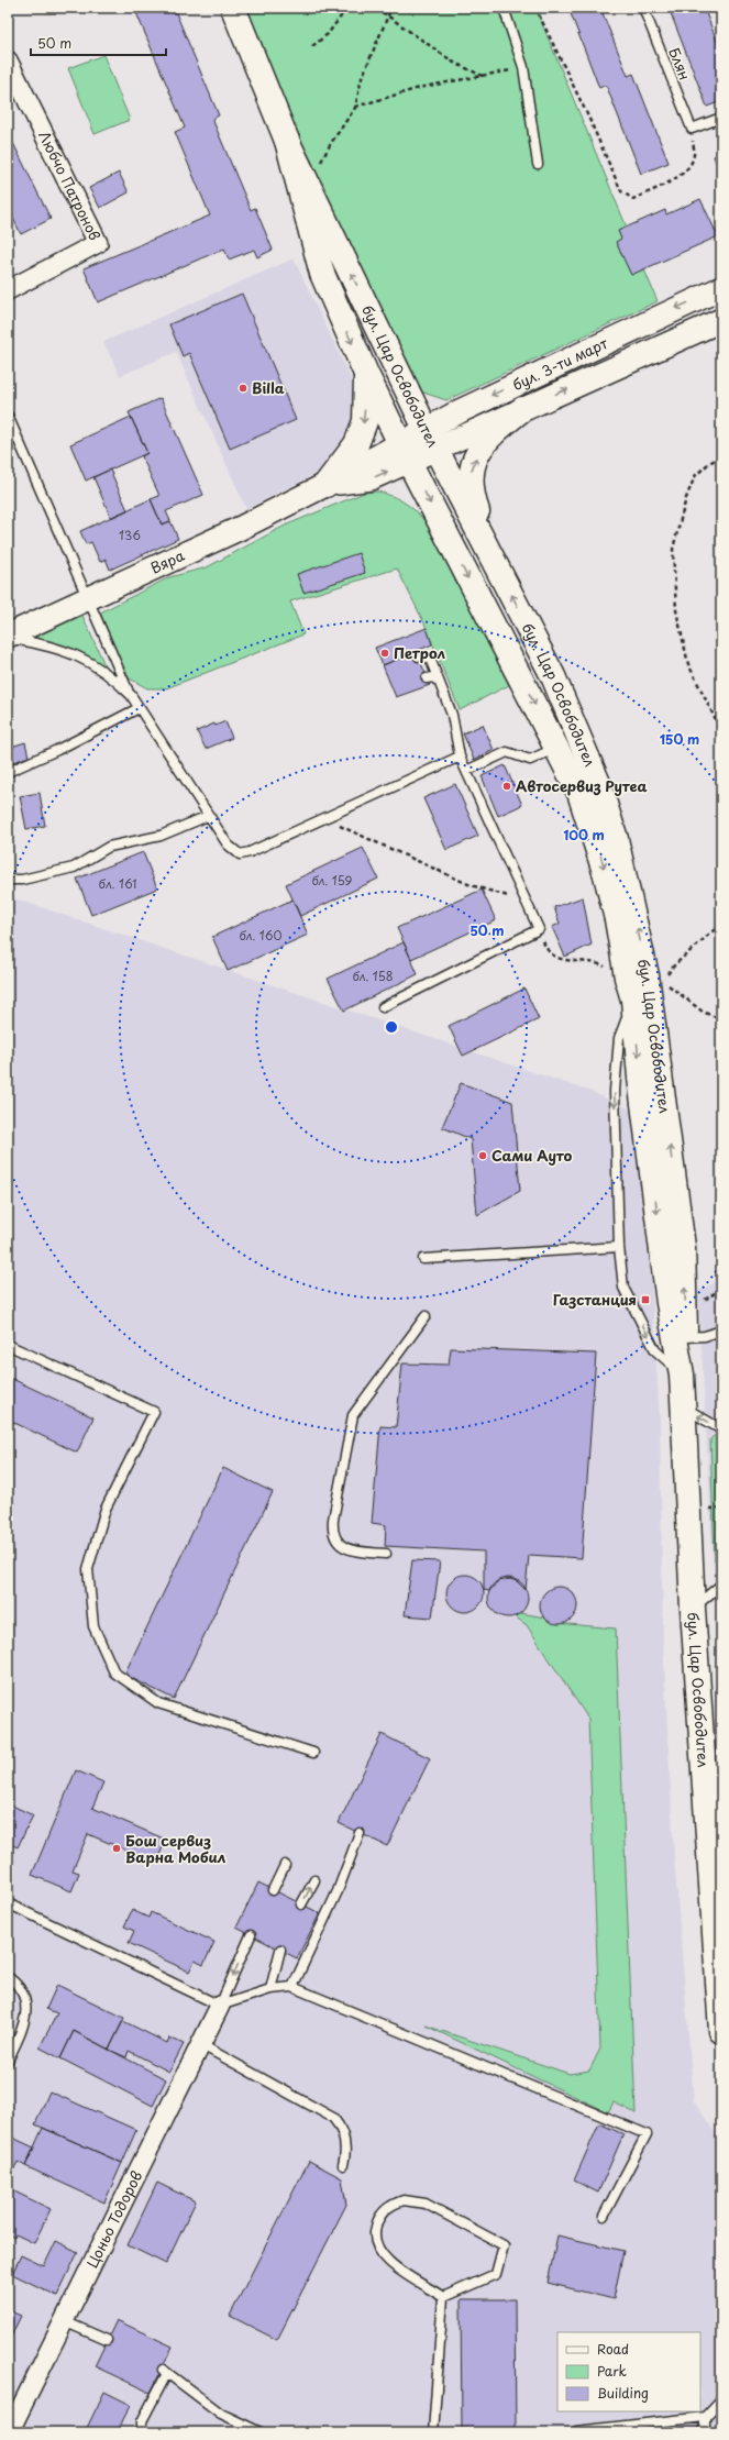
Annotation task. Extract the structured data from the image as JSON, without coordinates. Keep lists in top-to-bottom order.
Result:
{
  "streets": {
    "main road": ["бул. Цар Освободител"],
    "street": [
      "Любчо Патронов",
      "бул. 3-ти март",
      "Вяра",
      "Цоньо Тодоров"
    ],
    "lane": ["Блян"]
  },
  "crossings": [
    ["бул. 3-ти март", "бул. Цар Освободител"],
    ["бул. 3-ти март", "Вяра"],
    ["бул. Цар Освободител", "Вяра"]
  ],
  "places": {
    "other": [
      "Billa",
      "Петрол",
      "Автосервиз Рутеа",
      "Сами Ауто",
      "Бош сервиз Варна Мобил"
    ],
    "transit": ["Газстанция"]
  },
  "house_numbers": [
    "136",
    "бл. 159",
    "бл. 161",
    "бл. 160",
    "бл. 158"
  ],
  "legend": ["Road", "Park", "Building"],
  "scale_bar": "50 m",
  "rings": ["150 m", "100 m", "50 m"]
}
